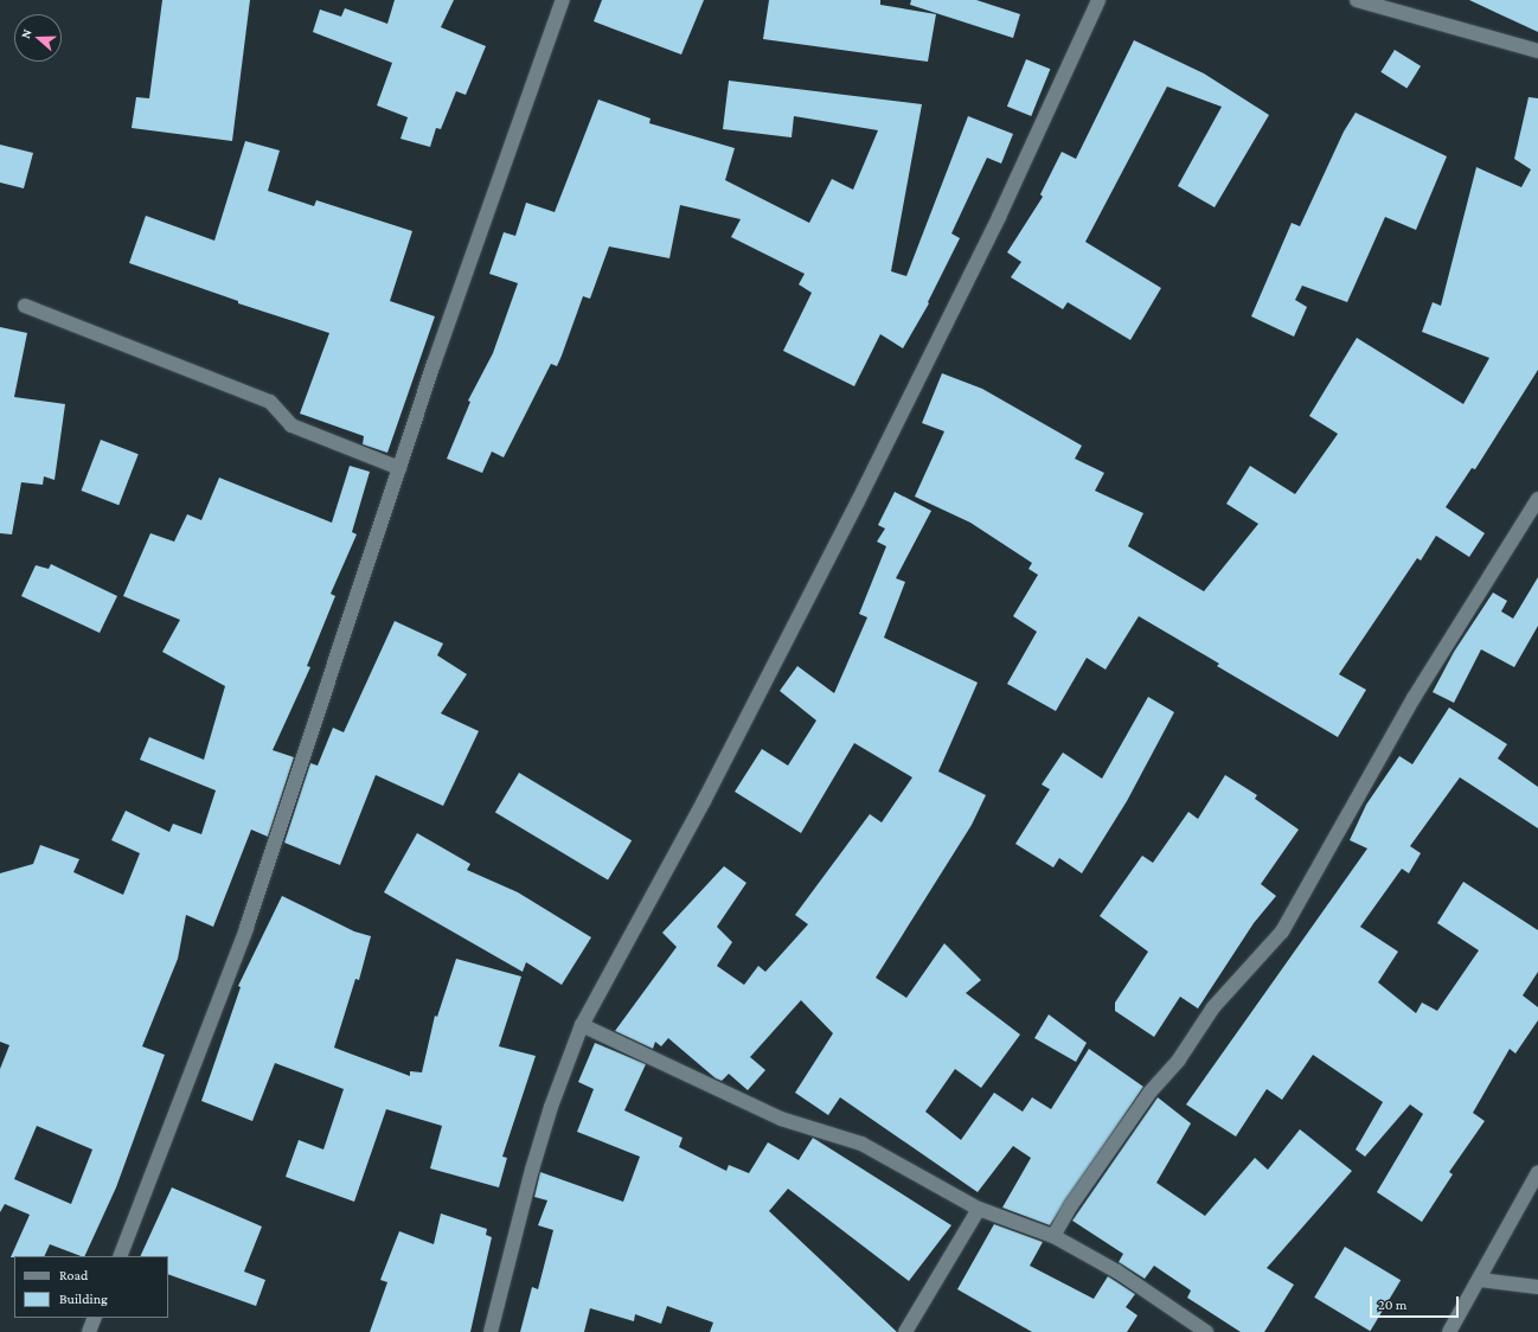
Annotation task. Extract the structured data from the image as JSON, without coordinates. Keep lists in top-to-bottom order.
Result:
{
  "legend": ["Road", "Building"],
  "scale_bar": "20 m",
  "north": "left"
}
